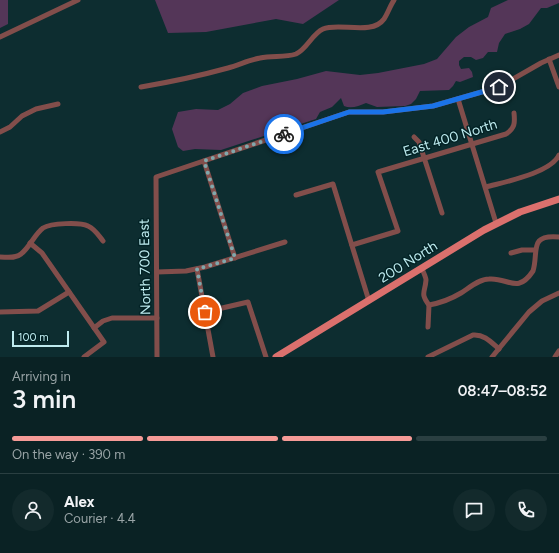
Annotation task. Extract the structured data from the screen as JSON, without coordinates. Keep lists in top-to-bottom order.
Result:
{
  "streets": {
    "main road": ["200 North"],
    "street": ["East 400 North", "North 700 East"]
  },
  "scale_bar": "100 m",
  "page": {
    "scale": "100 m",
    "heading": ["3 min", "Arriving in", "08:47–08:52"],
    "panel": ["Alex", "Courier · 4.4"],
    "bar": "On the way · 390 m"
  }
}
